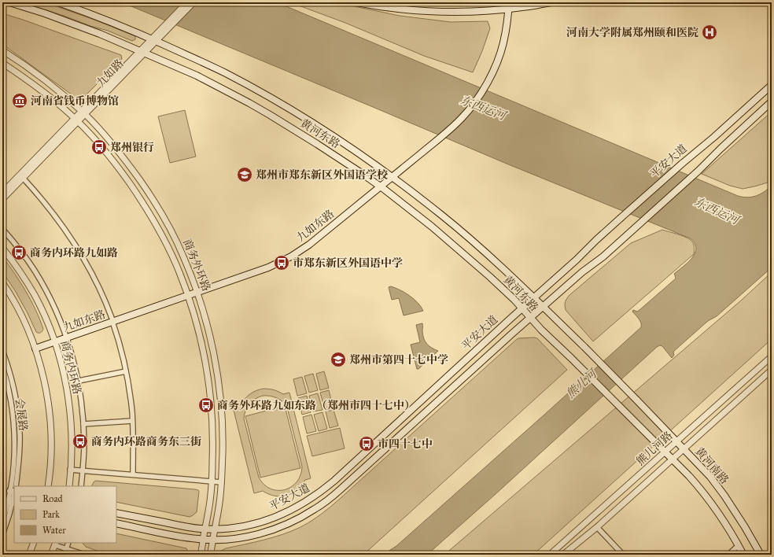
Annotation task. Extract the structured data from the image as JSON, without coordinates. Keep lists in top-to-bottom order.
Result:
{
  "streets": {
    "main road": [
      "黄河东路",
      "平安大道",
      "九如东路",
      "黄河南路"
    ],
    "street": [
      "九如路",
      "商务外环路",
      "商务内环路",
      "会展路",
      "熊儿河路"
    ]
  },
  "crossings": [
    ["九如路", "黄河东路"],
    ["九如路", "商务外环路"],
    ["黄河东路", "平安大道"],
    ["黄河东路", "九如东路"],
    ["黄河东路", "熊儿河路"],
    ["黄河东路", "黄河南路"],
    ["平安大道", "商务外环路"],
    ["九如东路", "商务外环路"],
    ["九如东路", "商务内环路"],
    ["熊儿河路", "黄河南路"]
  ],
  "water": ["东西运河", "熊儿河"],
  "places": {
    "hospital": ["河南大学附属郑州颐和医院"],
    "museum": ["河南省钱币博物馆"],
    "bus stop": [
      "郑州银行",
      "商务内环路九如路",
      "市郑东新区外国语中学",
      "商务外环路九如东路（郑州市四十七中）",
      "商务内环路商务东三街",
      "市四十七中"
    ],
    "school or university": ["郑州市郑东新区外国语学校", "郑州市第四十七中学"]
  },
  "legend": ["Road", "Park", "Water"]
}
